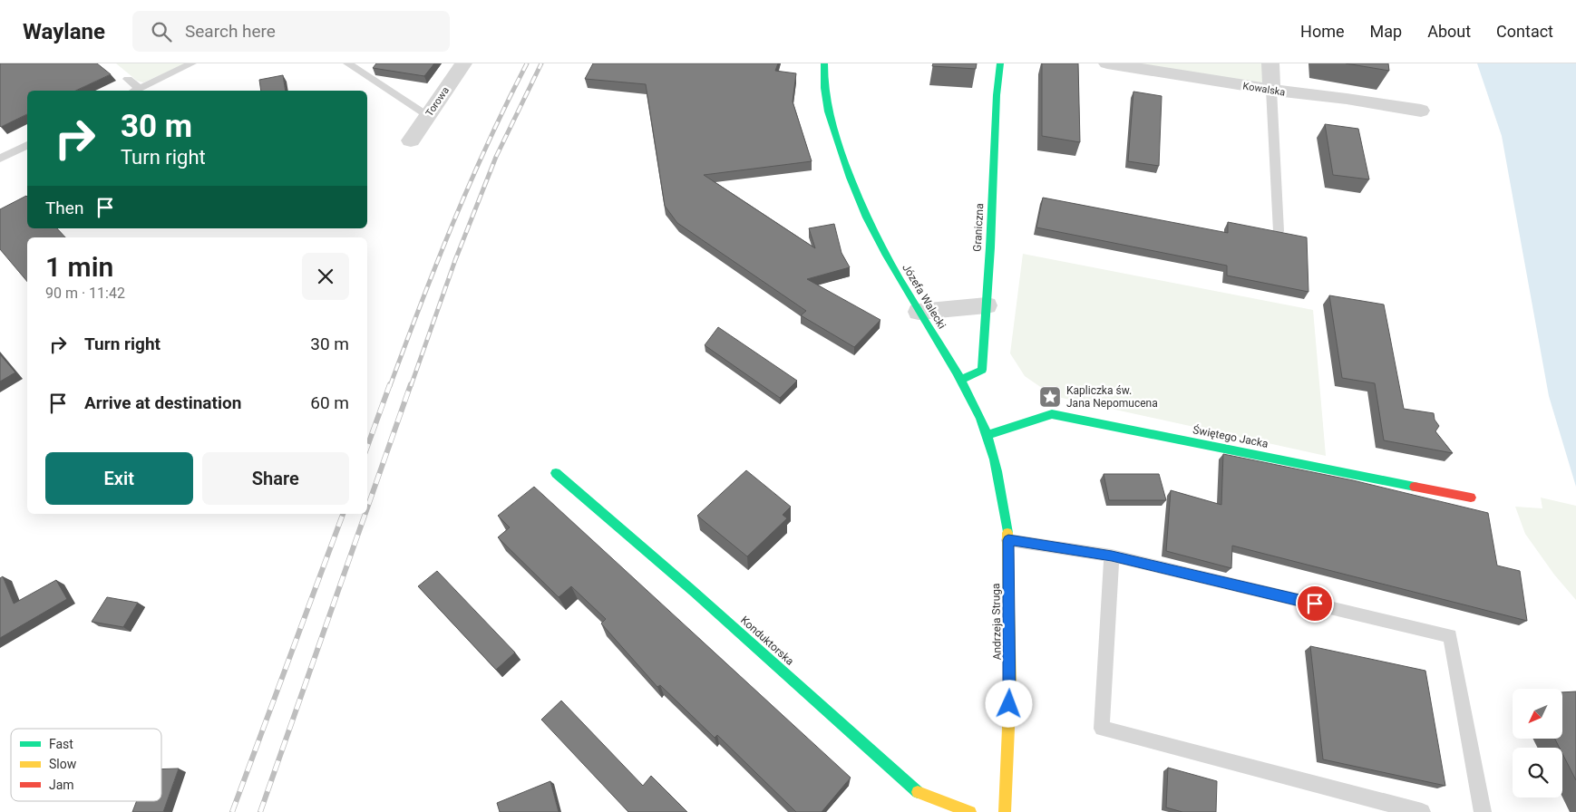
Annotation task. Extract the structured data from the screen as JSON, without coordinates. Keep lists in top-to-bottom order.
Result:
{
  "streets": {
    "street": [
      "Kowalska",
      "Torowa",
      "Graniczna",
      "Józefa Walecki",
      "Świętego Jacka",
      "Andrzeja Struga",
      "Konduktorska"
    ]
  },
  "crossings": [
    ["Graniczna", "Józefa Walecki"],
    ["Józefa Walecki", "Świętego Jacka"],
    ["Józefa Walecki", "Andrzeja Struga"]
  ],
  "places": {
    "place": ["Kapliczka św. Jana Nepomucena"]
  },
  "legend": ["Fast", "Slow", "Jam"],
  "north": "bottom left",
  "page": {
    "header": "Waylane",
    "search": "Search here",
    "nav": [
      "Home",
      "Map",
      "About",
      "Contact"
    ],
    "turn": ["30 m", "Turn right"],
    "then": "Then",
    "heading": ["1 min", "90 m · 11:42"],
    "list": [
      {
        "name": "Turn right",
        "value": "30 m"
      },
      {
        "name": "Arrive at destination",
        "value": "60 m"
      }
    ],
    "buttons": ["Exit", "Share"]
  }
}
